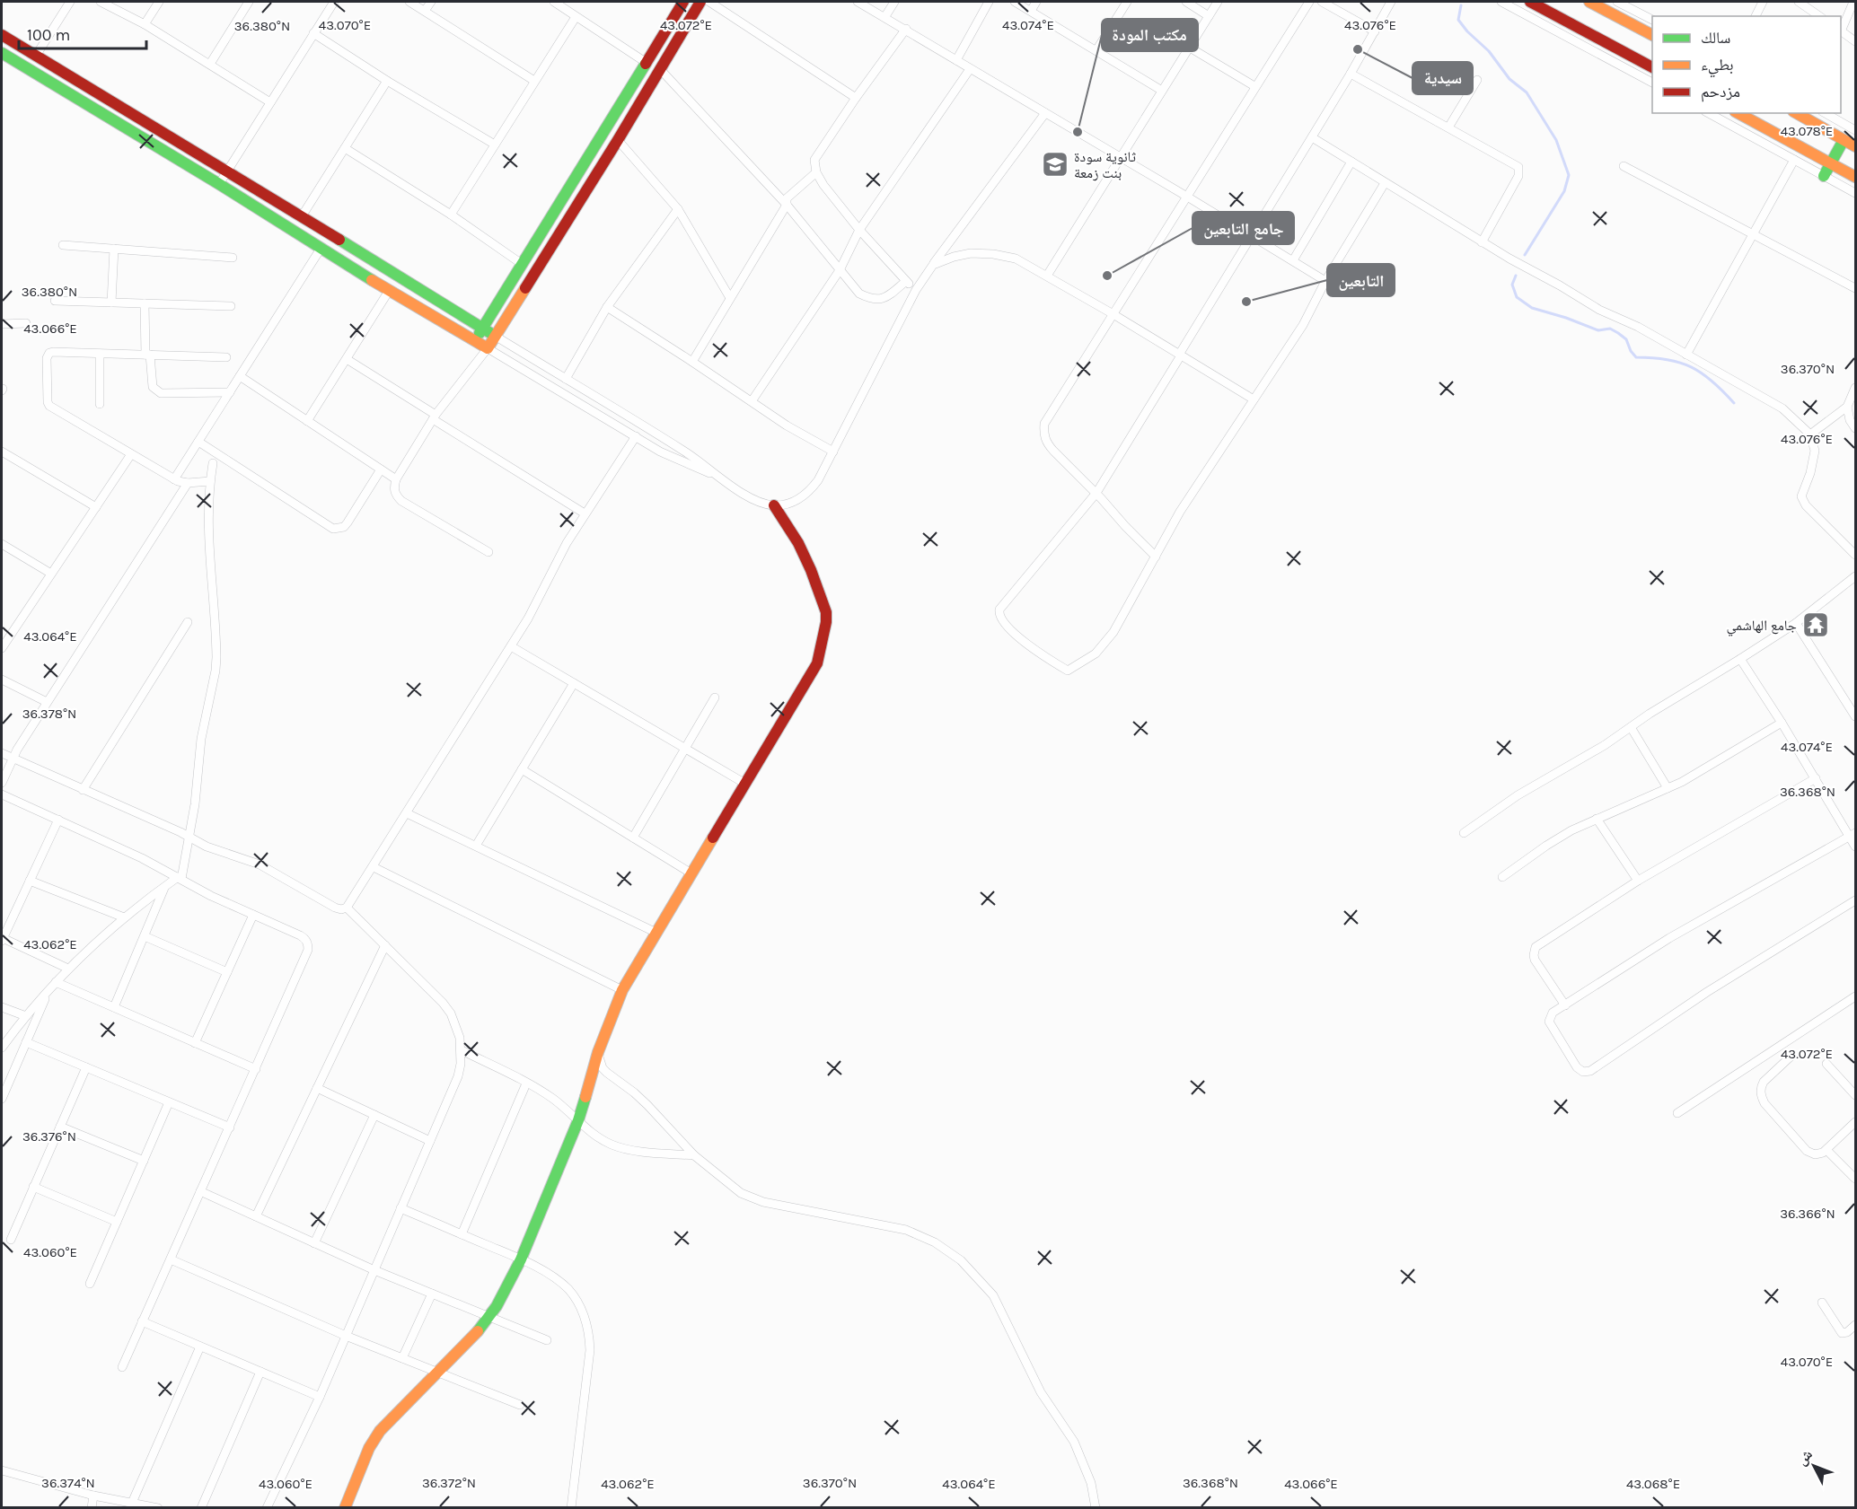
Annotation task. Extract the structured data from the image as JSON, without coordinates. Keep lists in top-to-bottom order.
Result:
{
  "places": {
    "other": [
      "سيدية",
      "مكتب المودة",
      "جامع التابعين",
      "التابعين"
    ],
    "school or university": ["ثانوية سودة بنت زمعة"],
    "temple": ["جامع الهاشمي"]
  },
  "legend": ["سالك", "بطيء", "مزدحم"],
  "scale_bar": "100 m",
  "north": "top left",
  "coordinates": [
    "43.070°E",
    "43.072°E",
    "43.074°E",
    "43.076°E",
    "36.380°N",
    "43.078°E",
    "43.066°E",
    "36.370°N",
    "43.064°E",
    "36.378°N",
    "36.368°N",
    "43.062°E",
    "36.376°N",
    "36.366°N",
    "43.060°E",
    "36.374°N",
    "36.372°N",
    "43.068°E"
  ]
}
